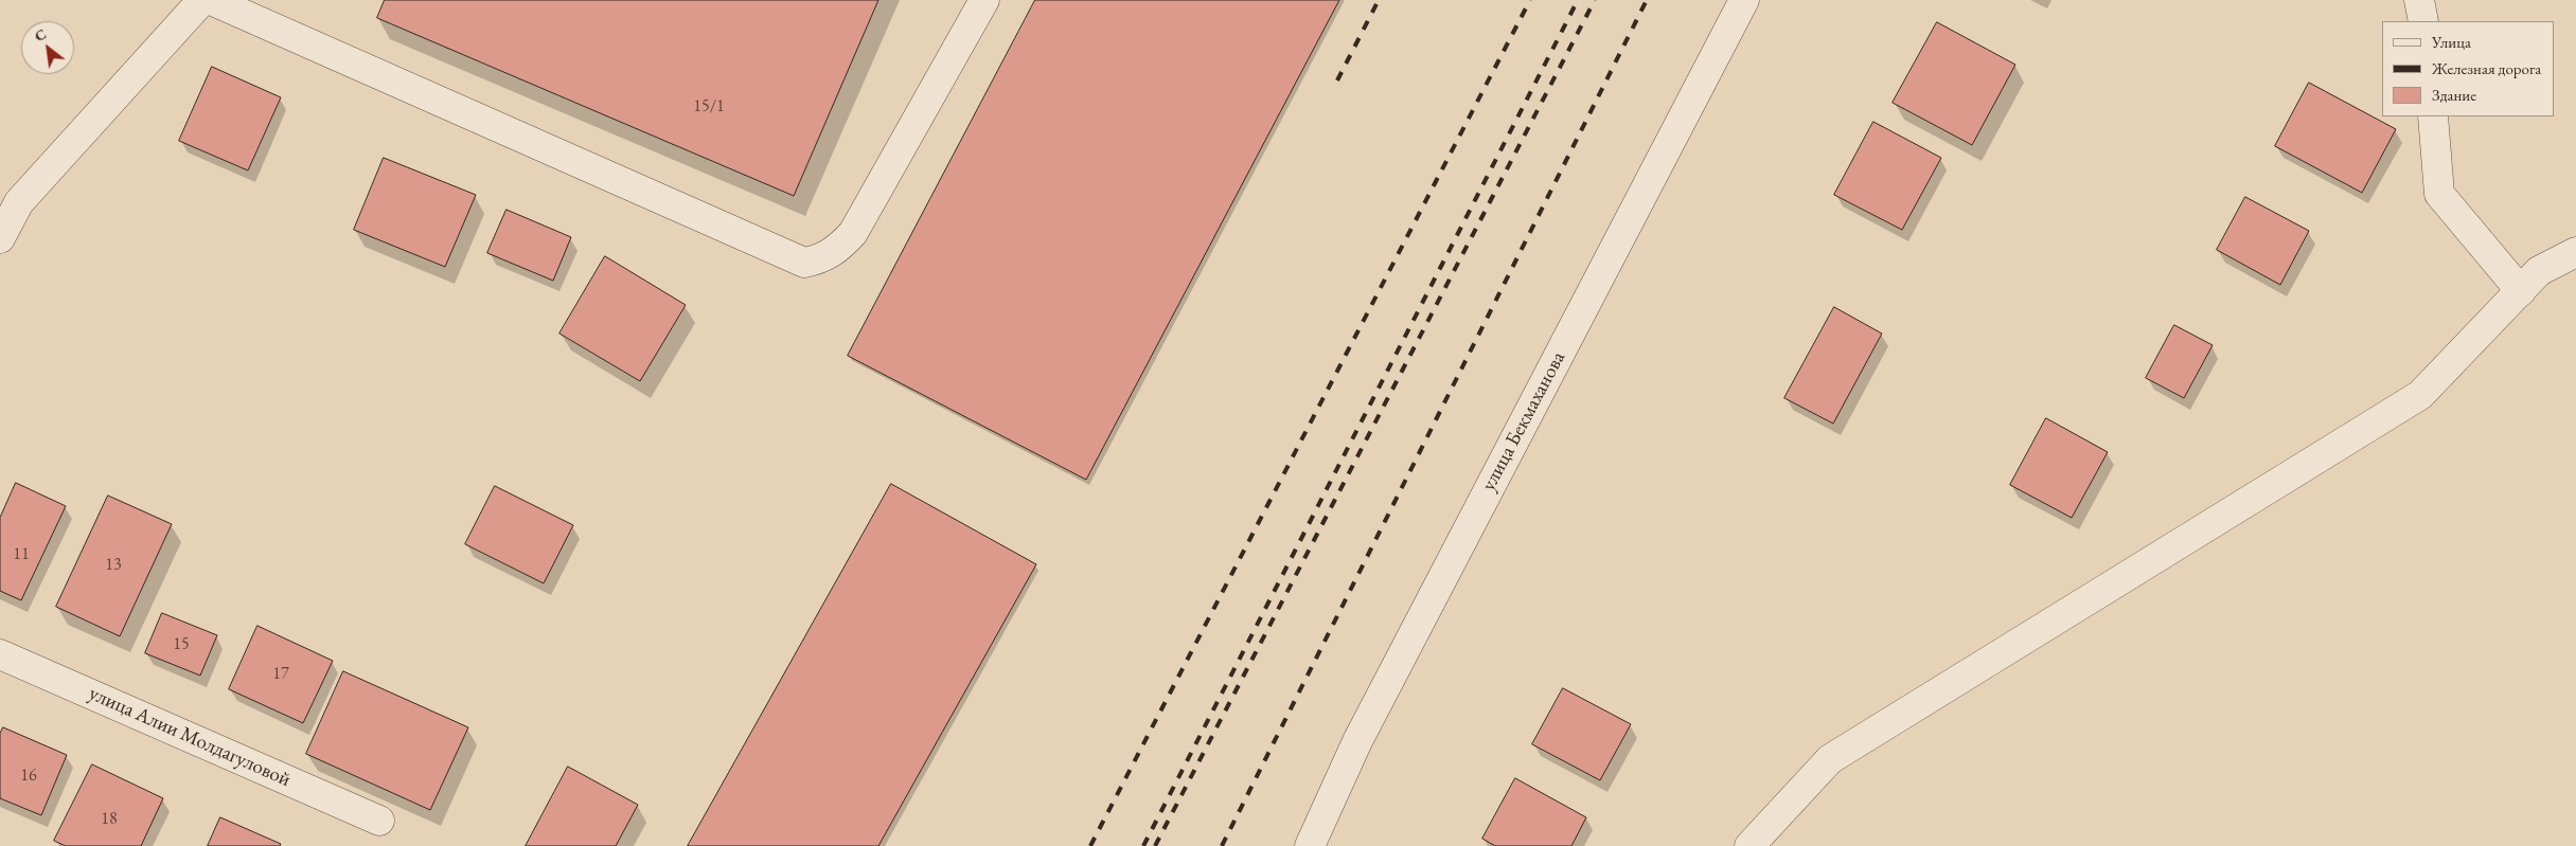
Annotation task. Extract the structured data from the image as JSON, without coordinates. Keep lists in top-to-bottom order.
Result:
{
  "streets": {
    "street": ["улица Бекмаханова", "улица Алии Молдагуловой"]
  },
  "house_numbers": [
    "15/1",
    "11",
    "13",
    "15",
    "17",
    "16",
    "18"
  ],
  "legend": ["Улица", "Железная дорога", "Здание"],
  "north": "top left"
}
